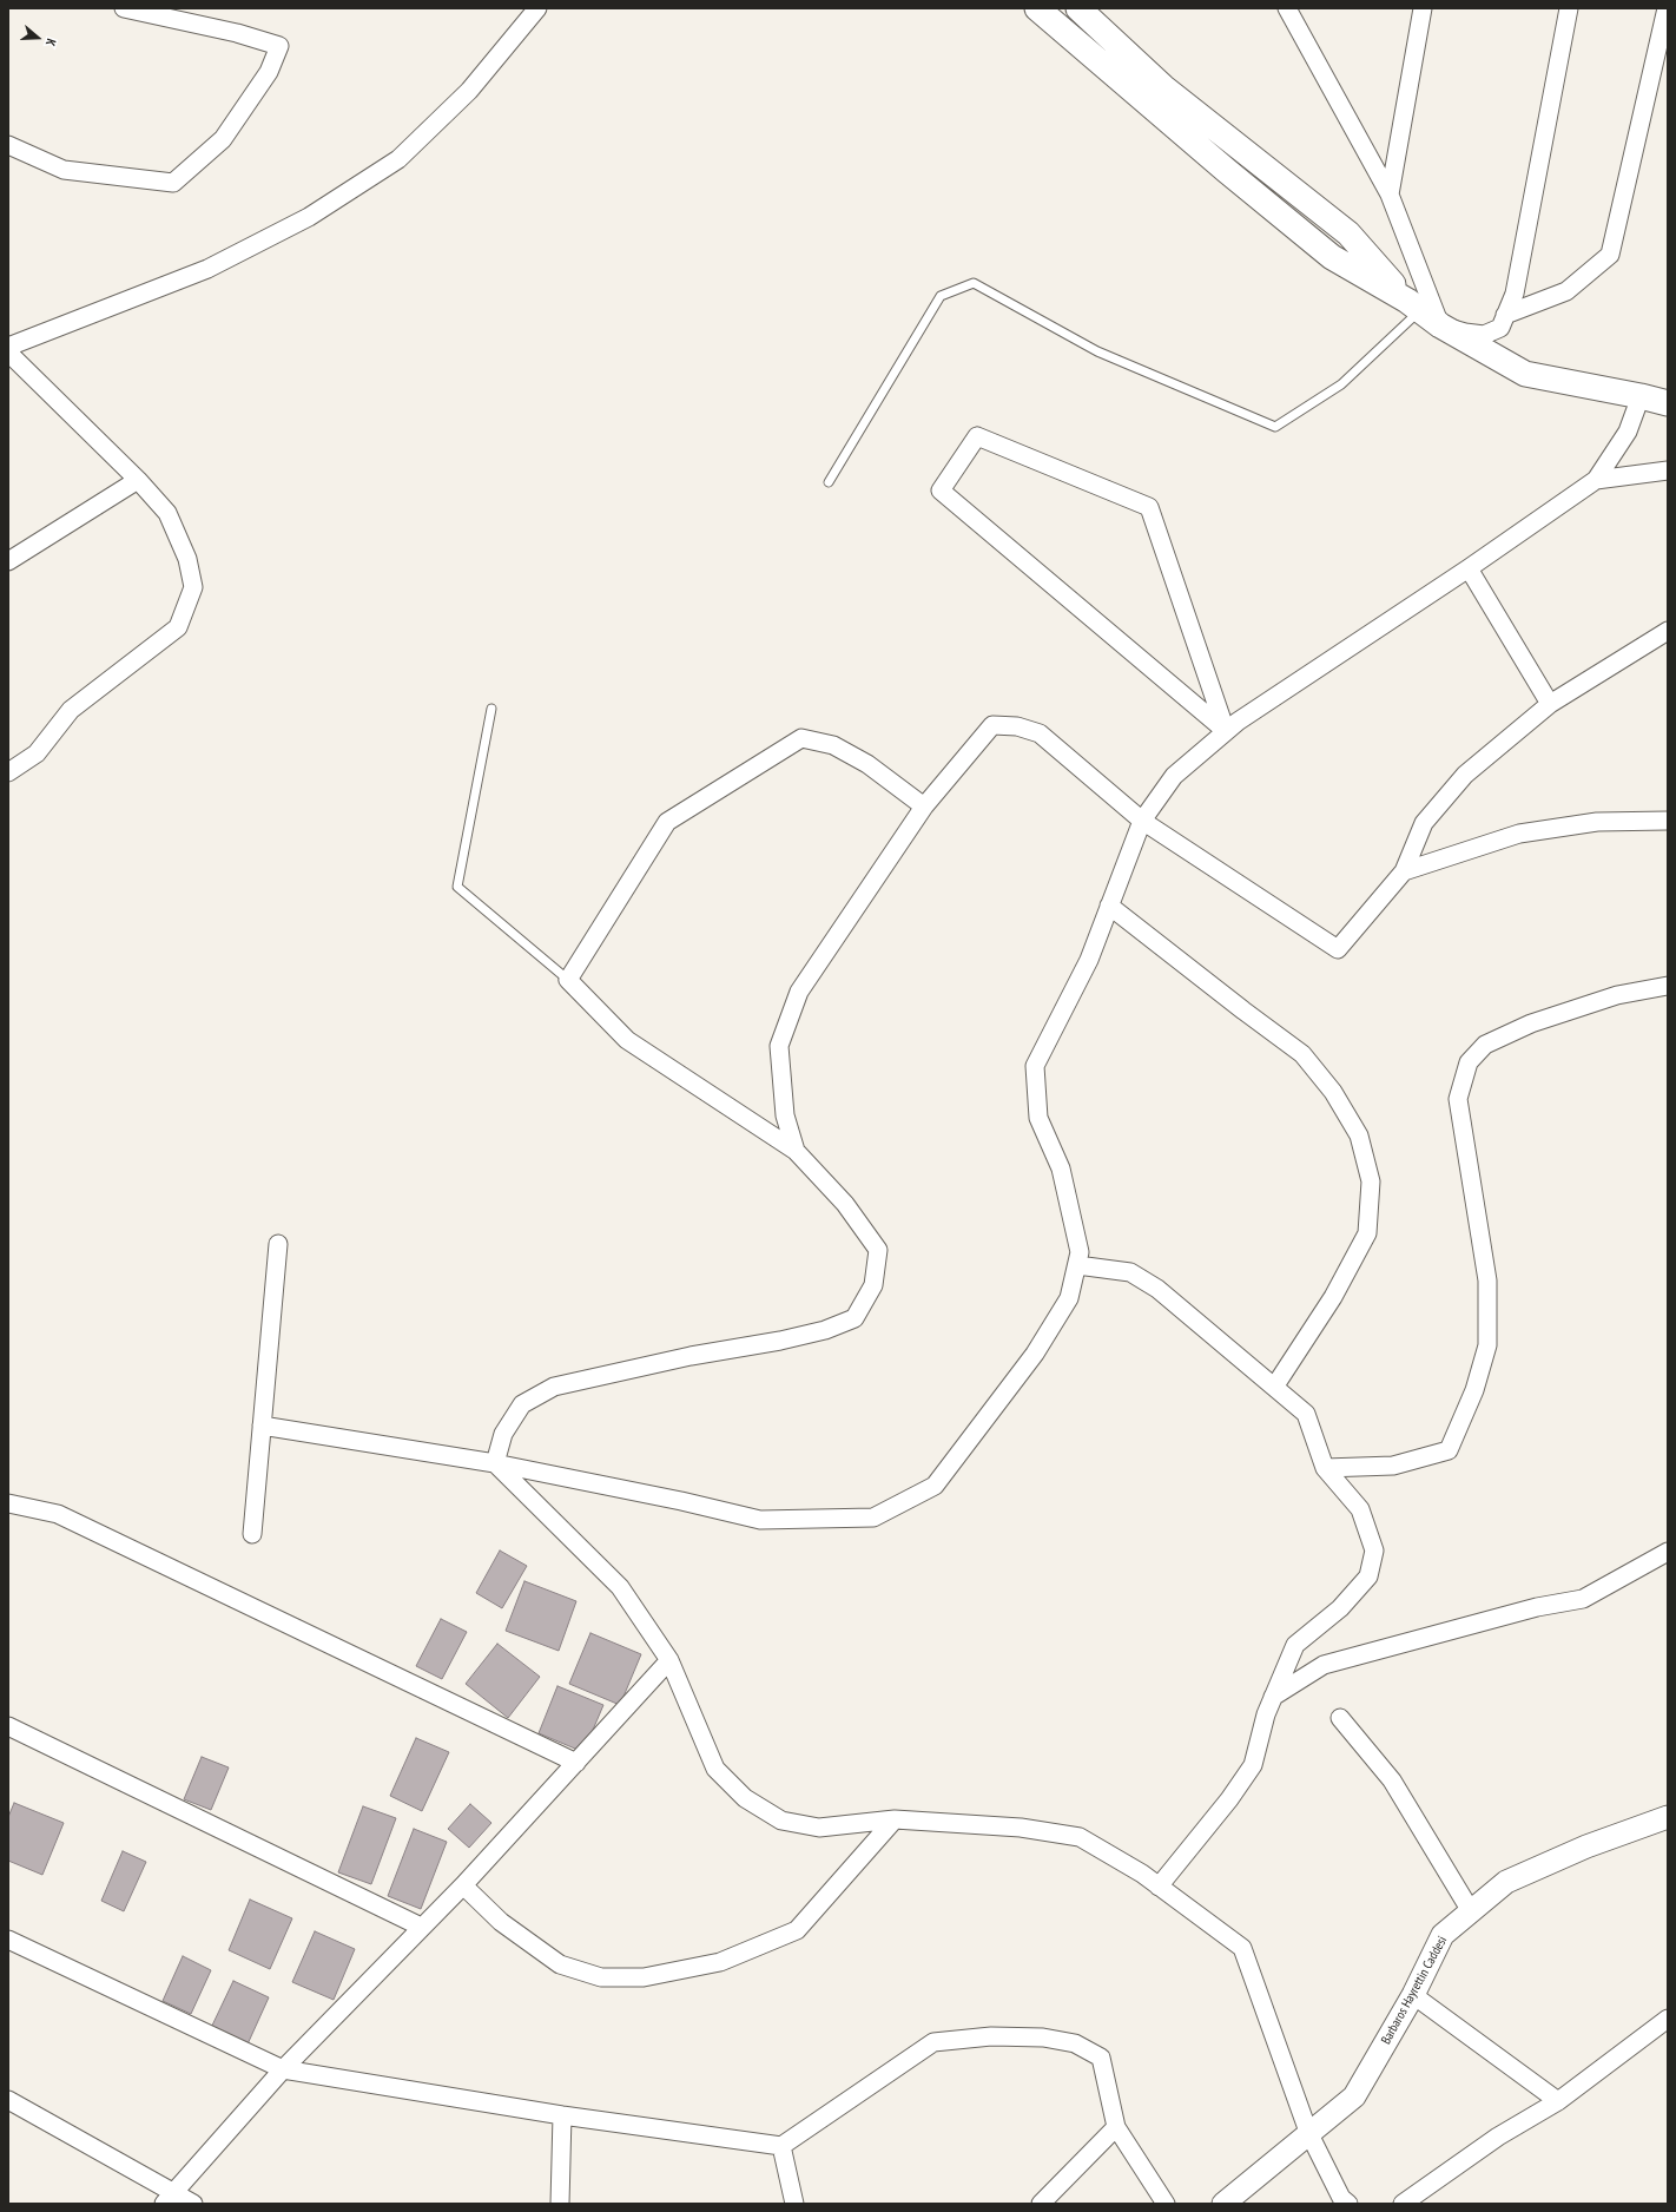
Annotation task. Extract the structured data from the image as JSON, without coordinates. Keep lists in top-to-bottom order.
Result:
{
  "streets": {
    "street": ["Barbaros Hayrettin Caddesi"]
  },
  "north": "right"
}
